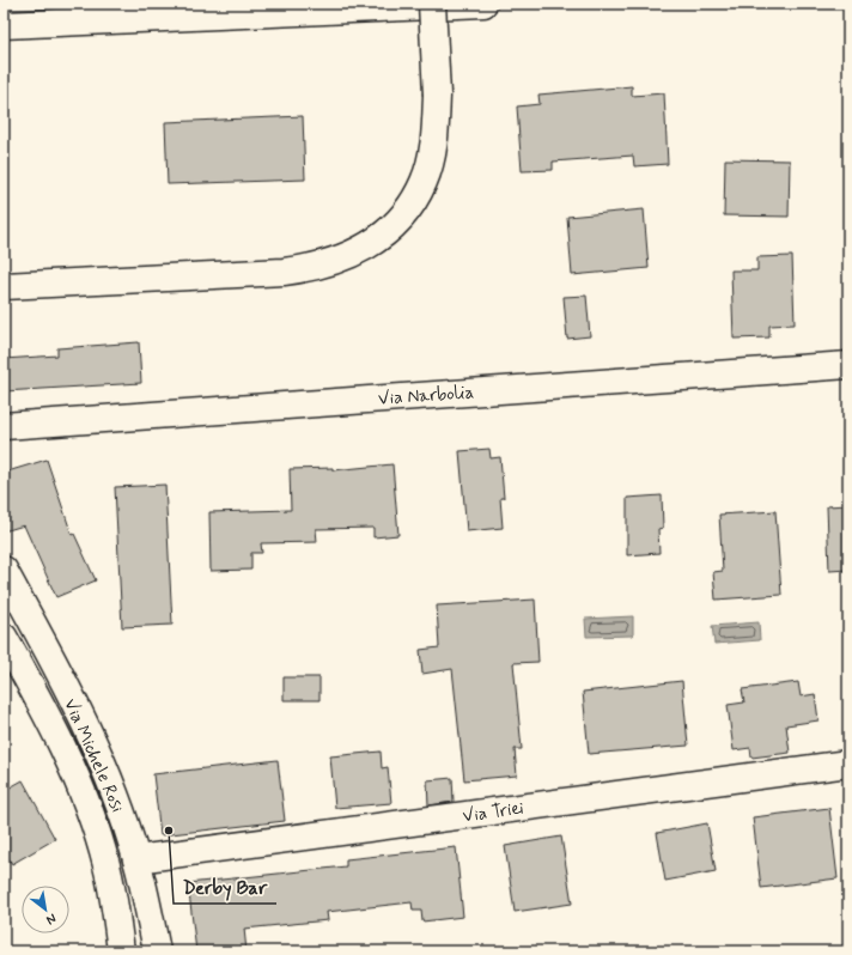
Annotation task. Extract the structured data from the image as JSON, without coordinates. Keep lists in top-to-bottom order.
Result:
{
  "streets": {
    "main road": ["Via Narbolia", "Via Michele Rosi", "Via Triei"]
  },
  "crossings": [
    ["Via Michele Rosi", "Via Triei"]
  ],
  "places": ["Derby Bar"],
  "north": "bottom right"
}
